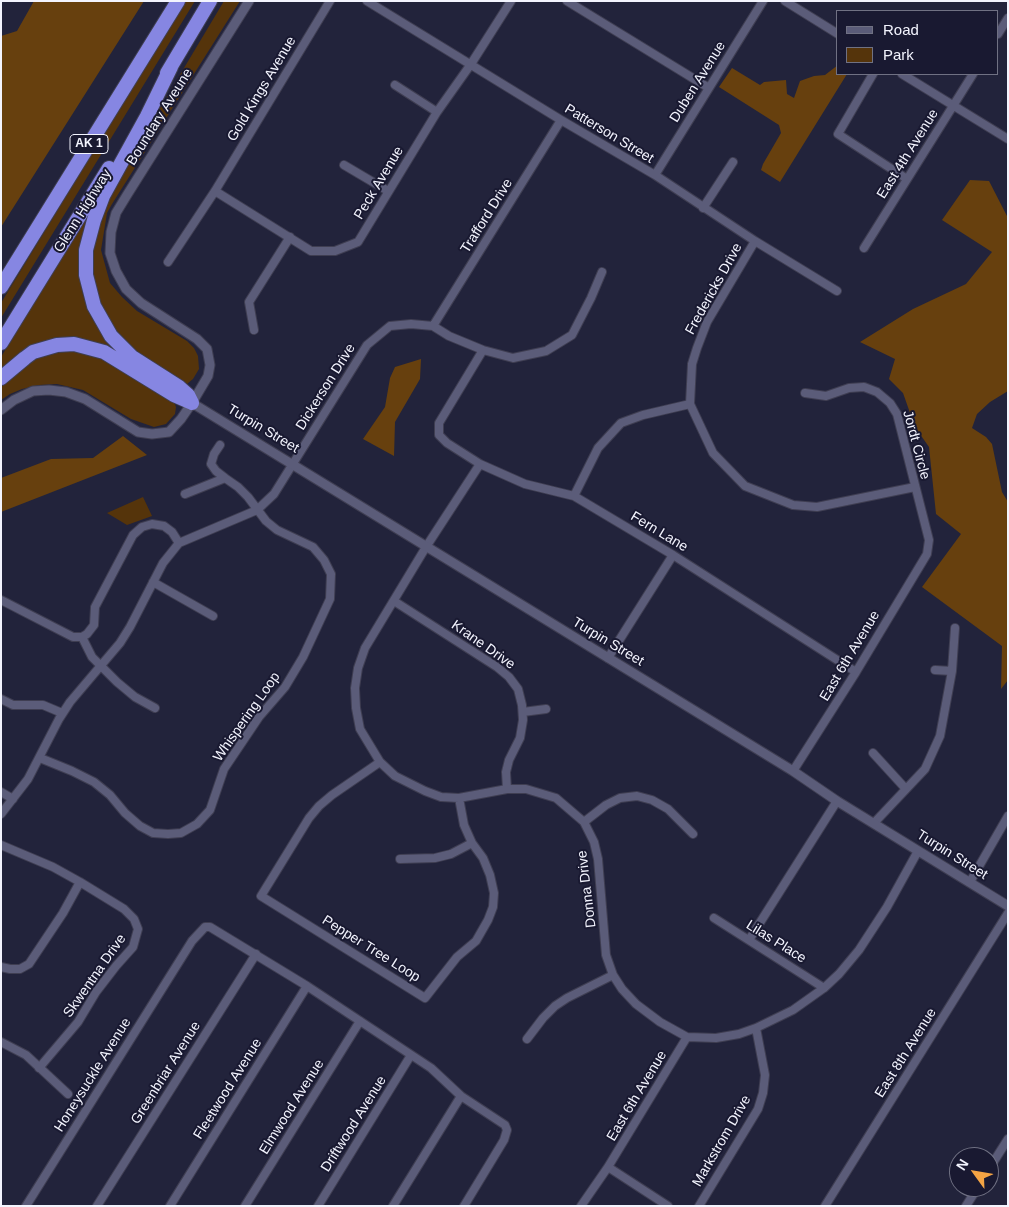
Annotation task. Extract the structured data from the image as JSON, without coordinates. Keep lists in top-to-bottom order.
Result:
{
  "streets": {
    "highway": ["AK 1", "Glenn Highway"],
    "street": [
      "Duben Avenue",
      "Gold Kings Avenue",
      "Boundary Aveune",
      "Patterson Street",
      "East 4th Avenue",
      "Peck Avenue",
      "Trafford Drive",
      "Fredericks Drive",
      "Dickerson Drive",
      "Turpin Street",
      "Jordt Circle",
      "Fern Lane",
      "Krane Drive",
      "East 6th Avenue",
      "Whispering Loop",
      "Donna Drive",
      "Lilas Place",
      "Pepper Tree Loop",
      "Skwentna Drive",
      "East 8th Avenue",
      "Greenbriar Avenue",
      "Honeysuckle Avenue",
      "Fleetwood Avenue",
      "Elmwood Avenue",
      "Driftwood Avenue",
      "Markstrom Drive"
    ]
  },
  "crossings": [
    ["Duben Avenue", "Patterson Street"],
    ["Gold Kings Avenue", "Peck Avenue"],
    ["Boundary Aveune", "Turpin Street"],
    ["Patterson Street", "Peck Avenue"],
    ["Patterson Street", "Trafford Drive"],
    ["Patterson Street", "Fredericks Drive"],
    ["Trafford Drive", "Dickerson Drive"],
    ["Fredericks Drive", "Jordt Circle"],
    ["Dickerson Drive", "Turpin Street"],
    ["Dickerson Drive", "Fern Lane"],
    ["Dickerson Drive", "Whispering Loop"],
    ["Turpin Street", "East 6th Avenue"],
    ["Turpin Street", "Donna Drive"],
    ["Jordt Circle", "East 6th Avenue"],
    ["Fern Lane", "East 6th Avenue"],
    ["Fern Lane", "Donna Drive"],
    ["Krane Drive", "Donna Drive"],
    ["East 6th Avenue", "Donna Drive"],
    ["Donna Drive", "Lilas Place"],
    ["Donna Drive", "Pepper Tree Loop"],
    ["Donna Drive", "Markstrom Drive"],
    ["Greenbriar Avenue", "Honeysuckle Avenue"]
  ],
  "legend": ["Road", "Park"],
  "north": "top left"
}
